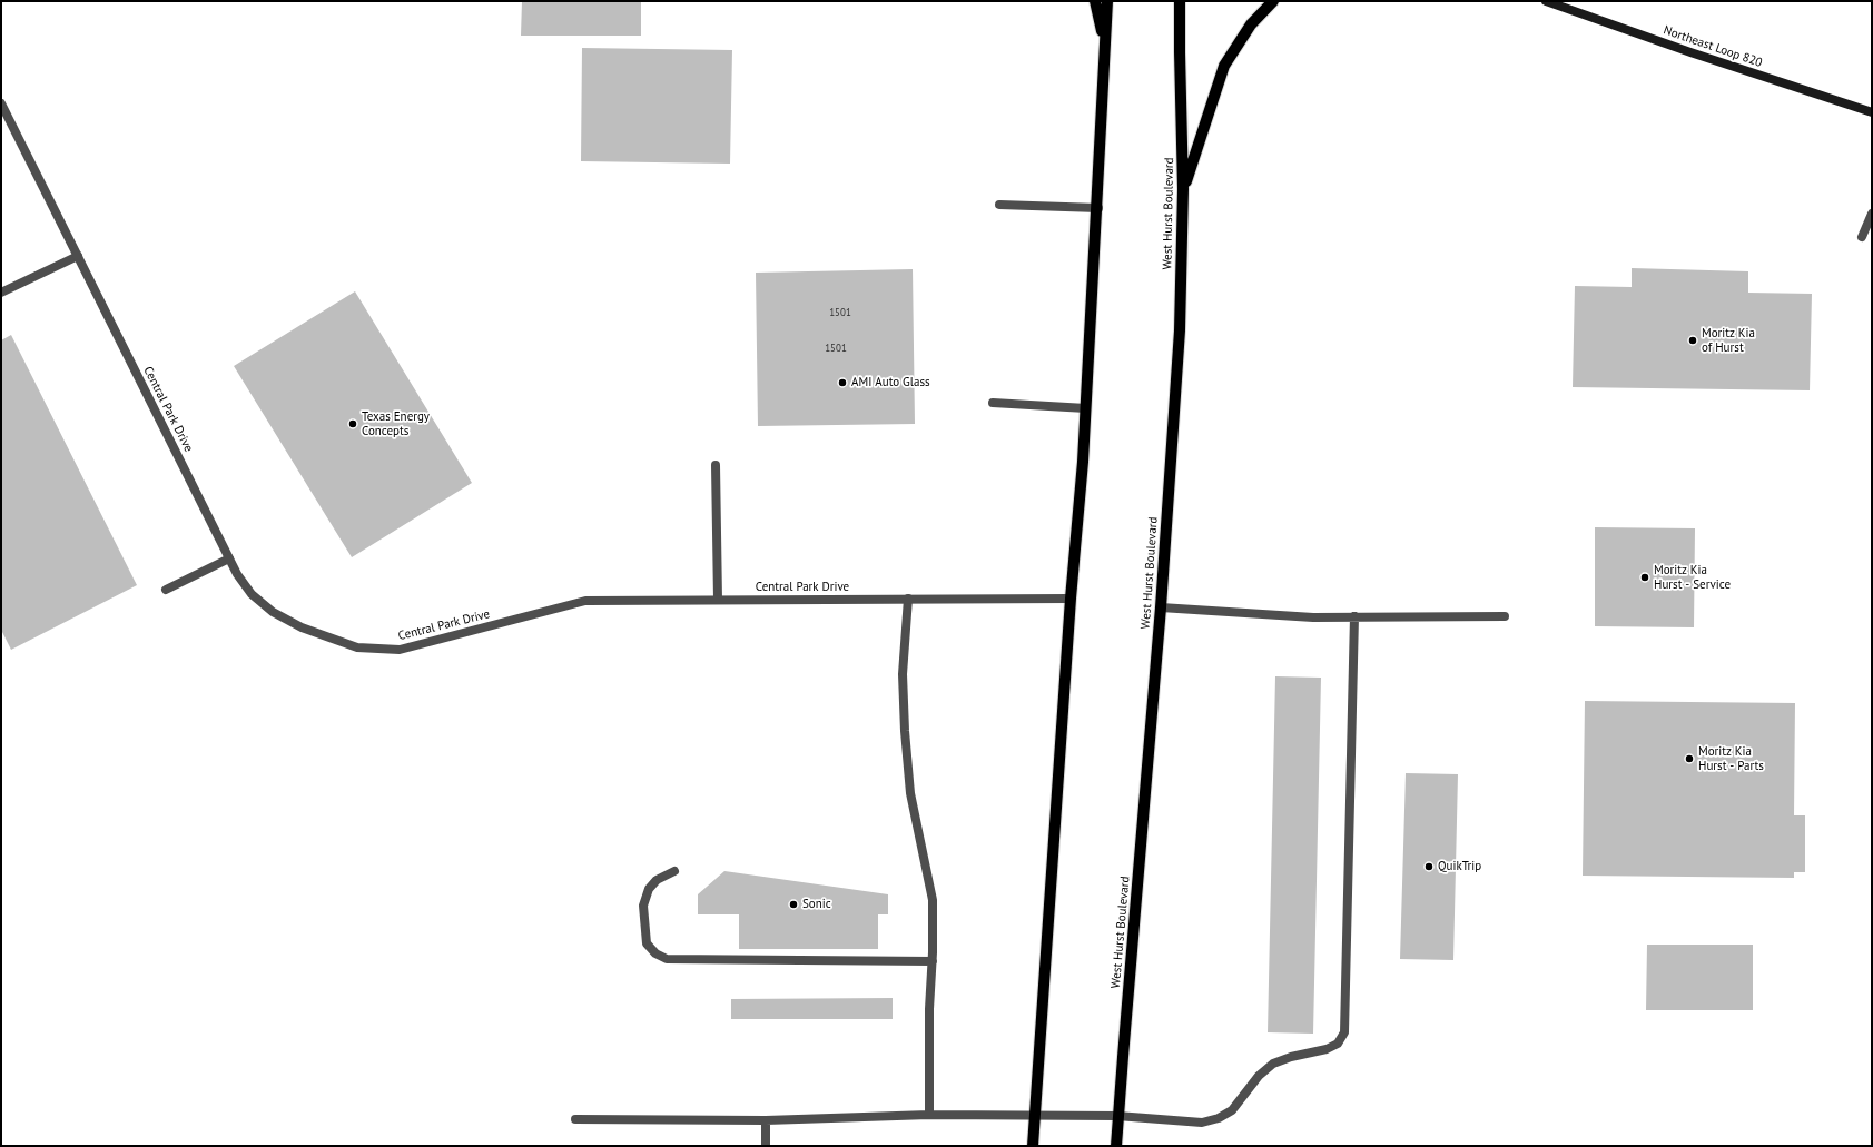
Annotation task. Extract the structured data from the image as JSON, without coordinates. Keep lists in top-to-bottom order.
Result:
{
  "streets": {
    "main road": ["Northeast Loop 820", "West Hurst Boulevard"],
    "street": ["Central Park Drive"]
  },
  "places": [
    "Moritz Kia of Hurst",
    "AMI Auto Glass",
    "Texas Energy Concepts",
    "Moritz Kia Hurst - Service",
    "Moritz Kia Hurst - Parts",
    "QuikTrip",
    "Sonic"
  ],
  "house_numbers": ["1501", "1501"]
}
